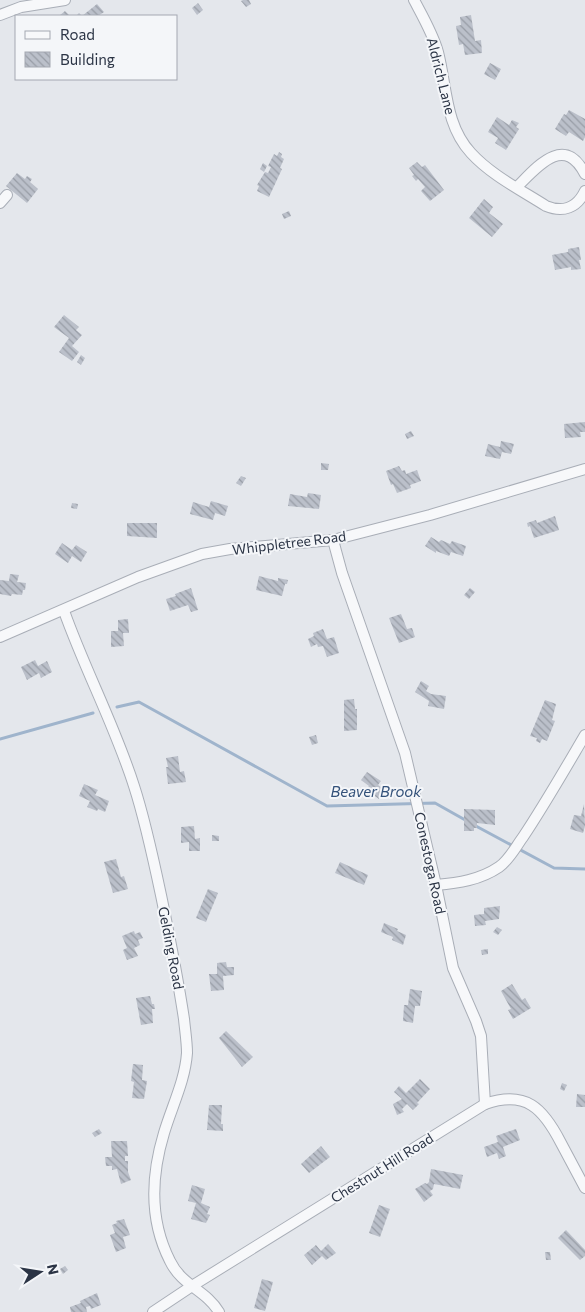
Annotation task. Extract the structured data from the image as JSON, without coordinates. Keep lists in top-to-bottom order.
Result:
{
  "streets": {
    "street": [
      "Aldrich Lane",
      "Whippletree Road",
      "Conestoga Road",
      "Gelding Road",
      "Chestnut Hill Road"
    ]
  },
  "crossings": [
    ["Whippletree Road", "Conestoga Road"],
    ["Whippletree Road", "Gelding Road"],
    ["Conestoga Road", "Chestnut Hill Road"],
    ["Gelding Road", "Chestnut Hill Road"]
  ],
  "water": ["Beaver Brook"],
  "legend": ["Road", "Building"],
  "north": "right"
}
